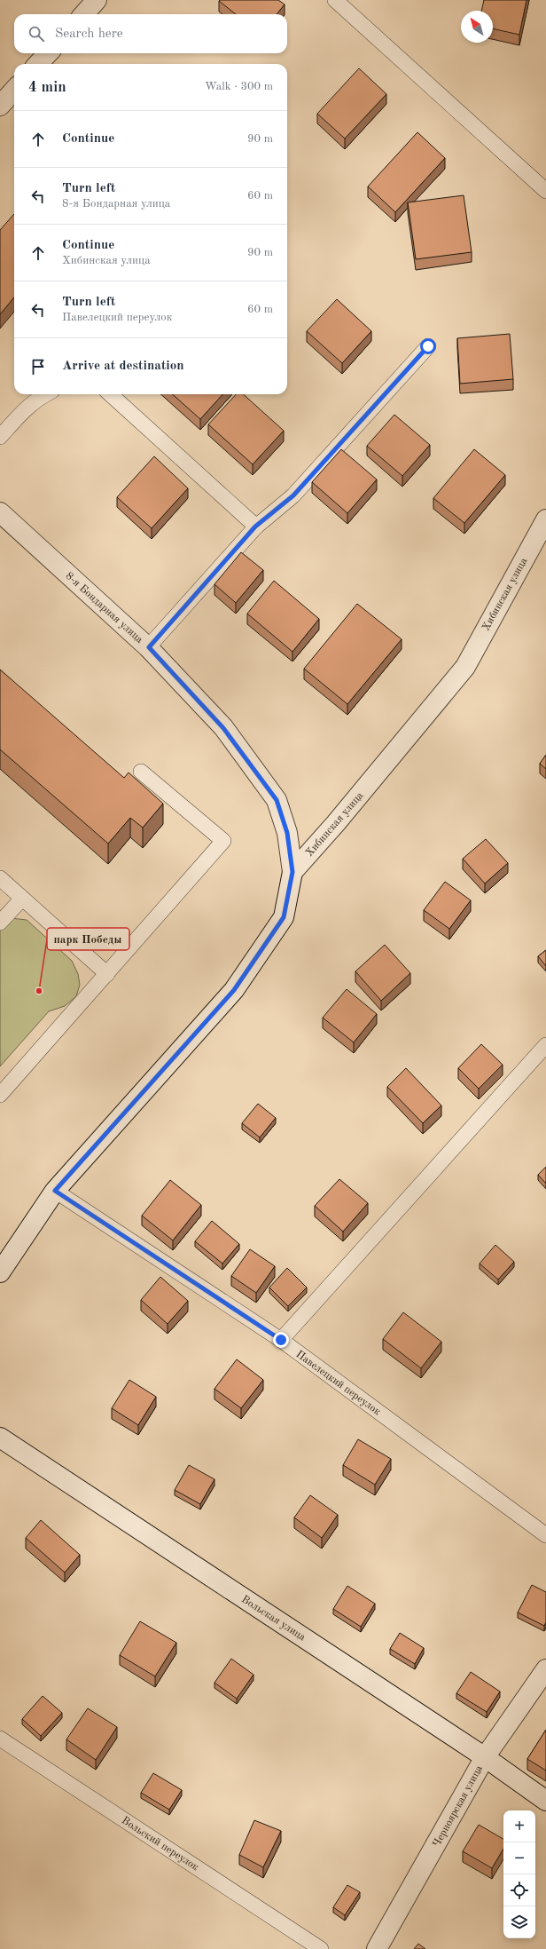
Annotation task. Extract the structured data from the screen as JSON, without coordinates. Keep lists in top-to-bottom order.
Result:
{
  "streets": {
    "street": [
      "Хибинская улица",
      "8-я Бондарная улица",
      "Вольская улица",
      "Черноярская улица"
    ],
    "lane": ["Павелецкий переулок", "Вольский переулок"]
  },
  "crossings": [
    ["Хибинская улица", "8-я Бондарная улица"],
    ["Вольская улица", "Черноярская улица"]
  ],
  "places": ["парк Победы"],
  "north": "top left",
  "page": {
    "search": "Search here",
    "heading": ["4 min", "Walk · 300 m"],
    "list": [
      ["Continue", "90 m"],
      ["Turn left", "8-я Бондарная улица", "60 m"],
      ["Continue", "Хибинская улица", "90 m"],
      ["Turn left", "Павелецкий переулок", "60 m"],
      "Arrive at destination"
    ],
    "map_buttons": ["+", "−"]
  }
}
